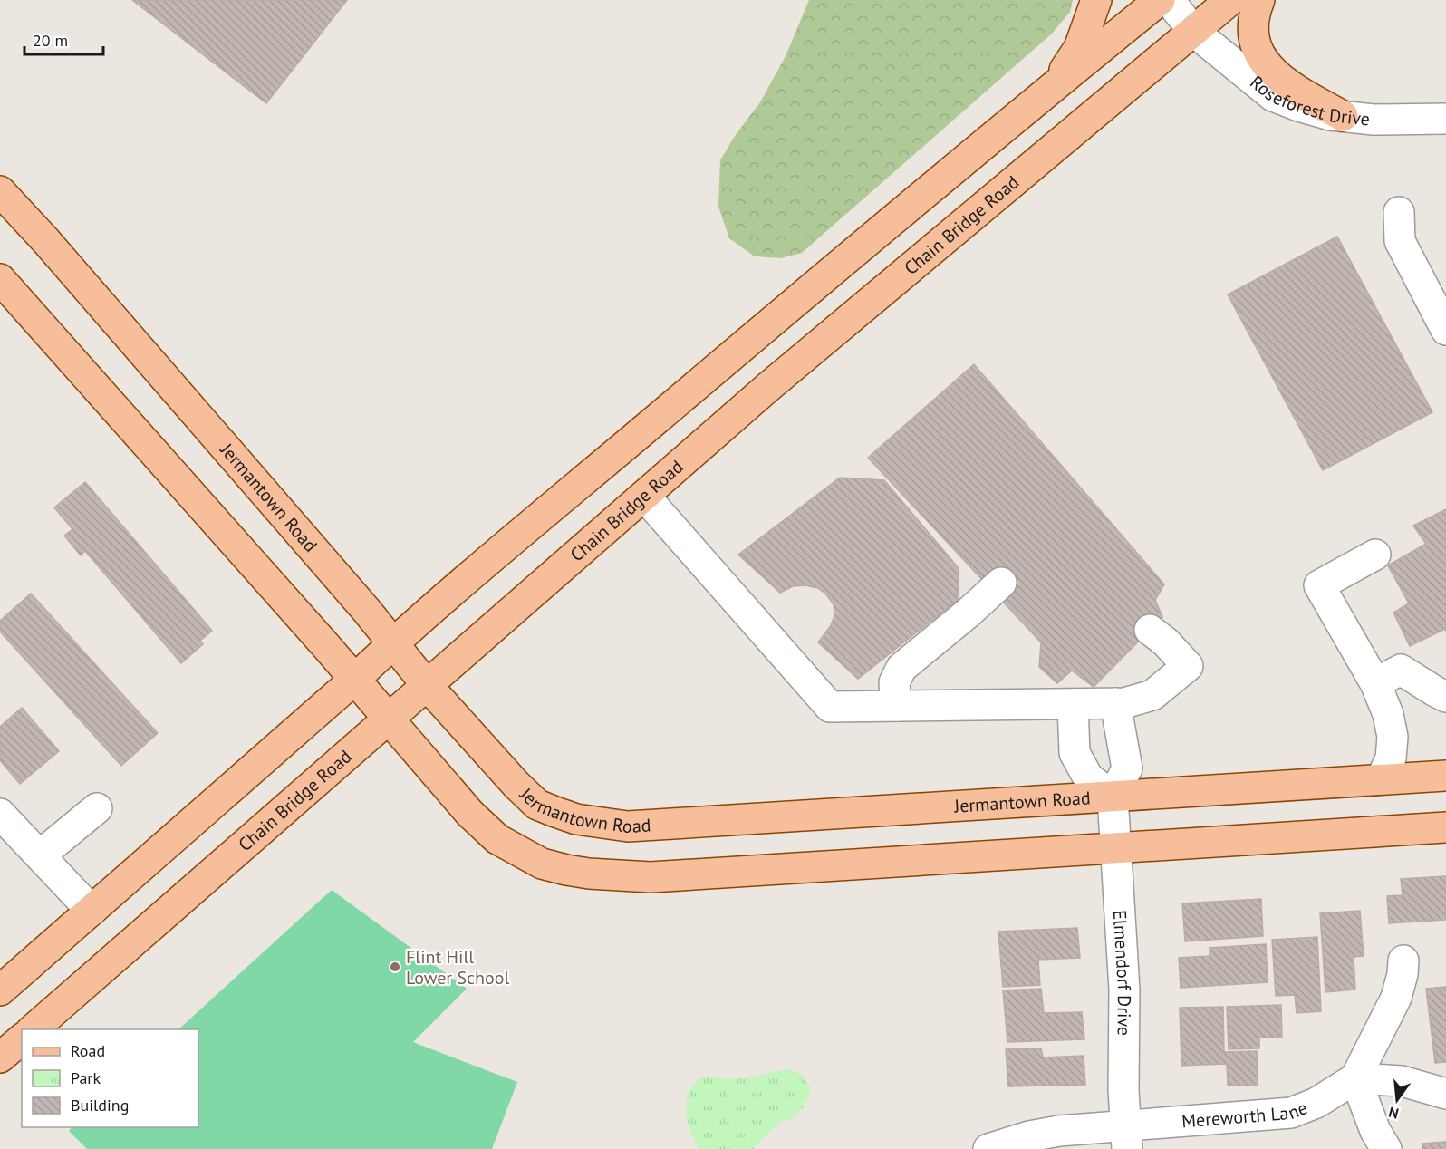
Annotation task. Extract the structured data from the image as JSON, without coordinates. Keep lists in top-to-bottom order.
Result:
{
  "streets": {
    "main road": ["Chain Bridge Road", "Jermantown Road"],
    "street": ["Roseforest Drive", "Elmendorf Drive", "Mereworth Lane"]
  },
  "crossings": [
    ["Roseforest Drive", "Chain Bridge Road"],
    ["Chain Bridge Road", "Jermantown Road"],
    ["Jermantown Road", "Elmendorf Drive"],
    ["Elmendorf Drive", "Mereworth Lane"]
  ],
  "places": ["Flint Hill Lower School"],
  "legend": ["Road", "Park", "Building"],
  "scale_bar": "20 m",
  "north": "bottom"
}
